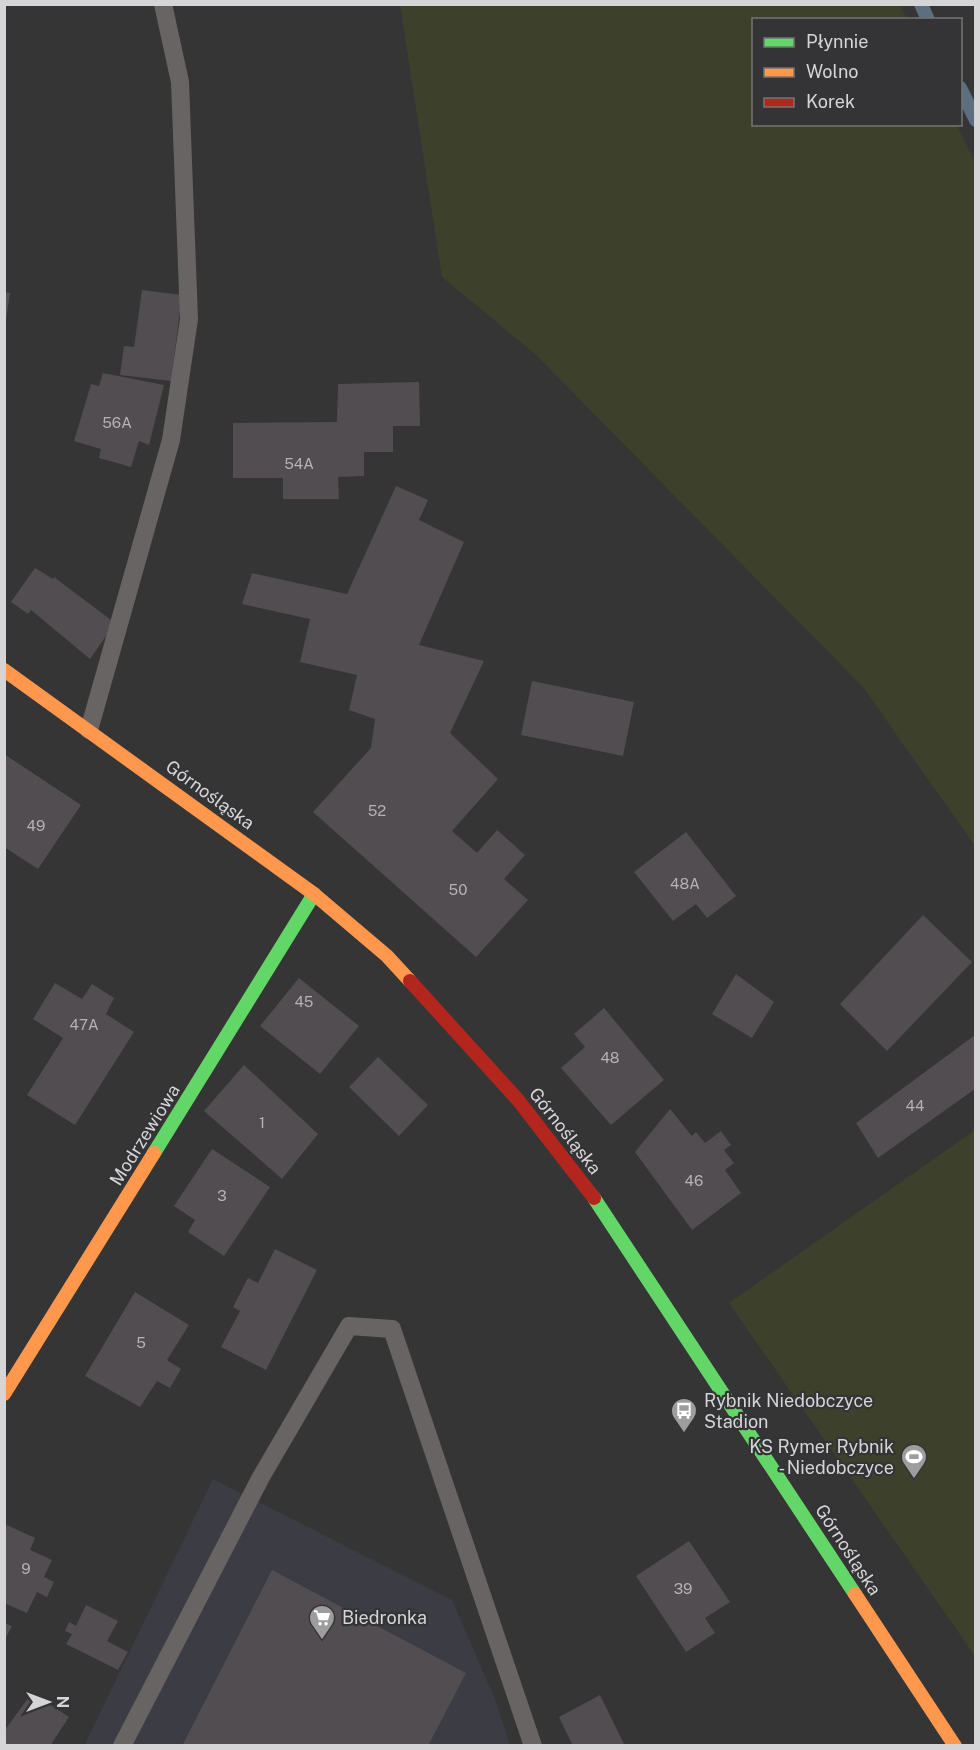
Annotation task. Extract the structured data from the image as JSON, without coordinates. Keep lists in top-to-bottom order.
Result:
{
  "streets": {
    "street": ["Górnośląska", "Modrzewiowa"]
  },
  "crossings": [
    ["Górnośląska", "Modrzewiowa"]
  ],
  "places": {
    "bus stop": ["Rybnik Niedobczyce Stadion"],
    "sports": ["KS Rymer Rybnik - Niedobczyce"],
    "supermarket": ["Biedronka"]
  },
  "house_numbers": [
    "56A",
    "54A",
    "52",
    "49",
    "48A",
    "50",
    "45",
    "47A",
    "48",
    "44",
    "1",
    "46",
    "3",
    "5",
    "9",
    "39"
  ],
  "legend": ["Płynnie", "Wolno", "Korek"],
  "north": "right"
}
